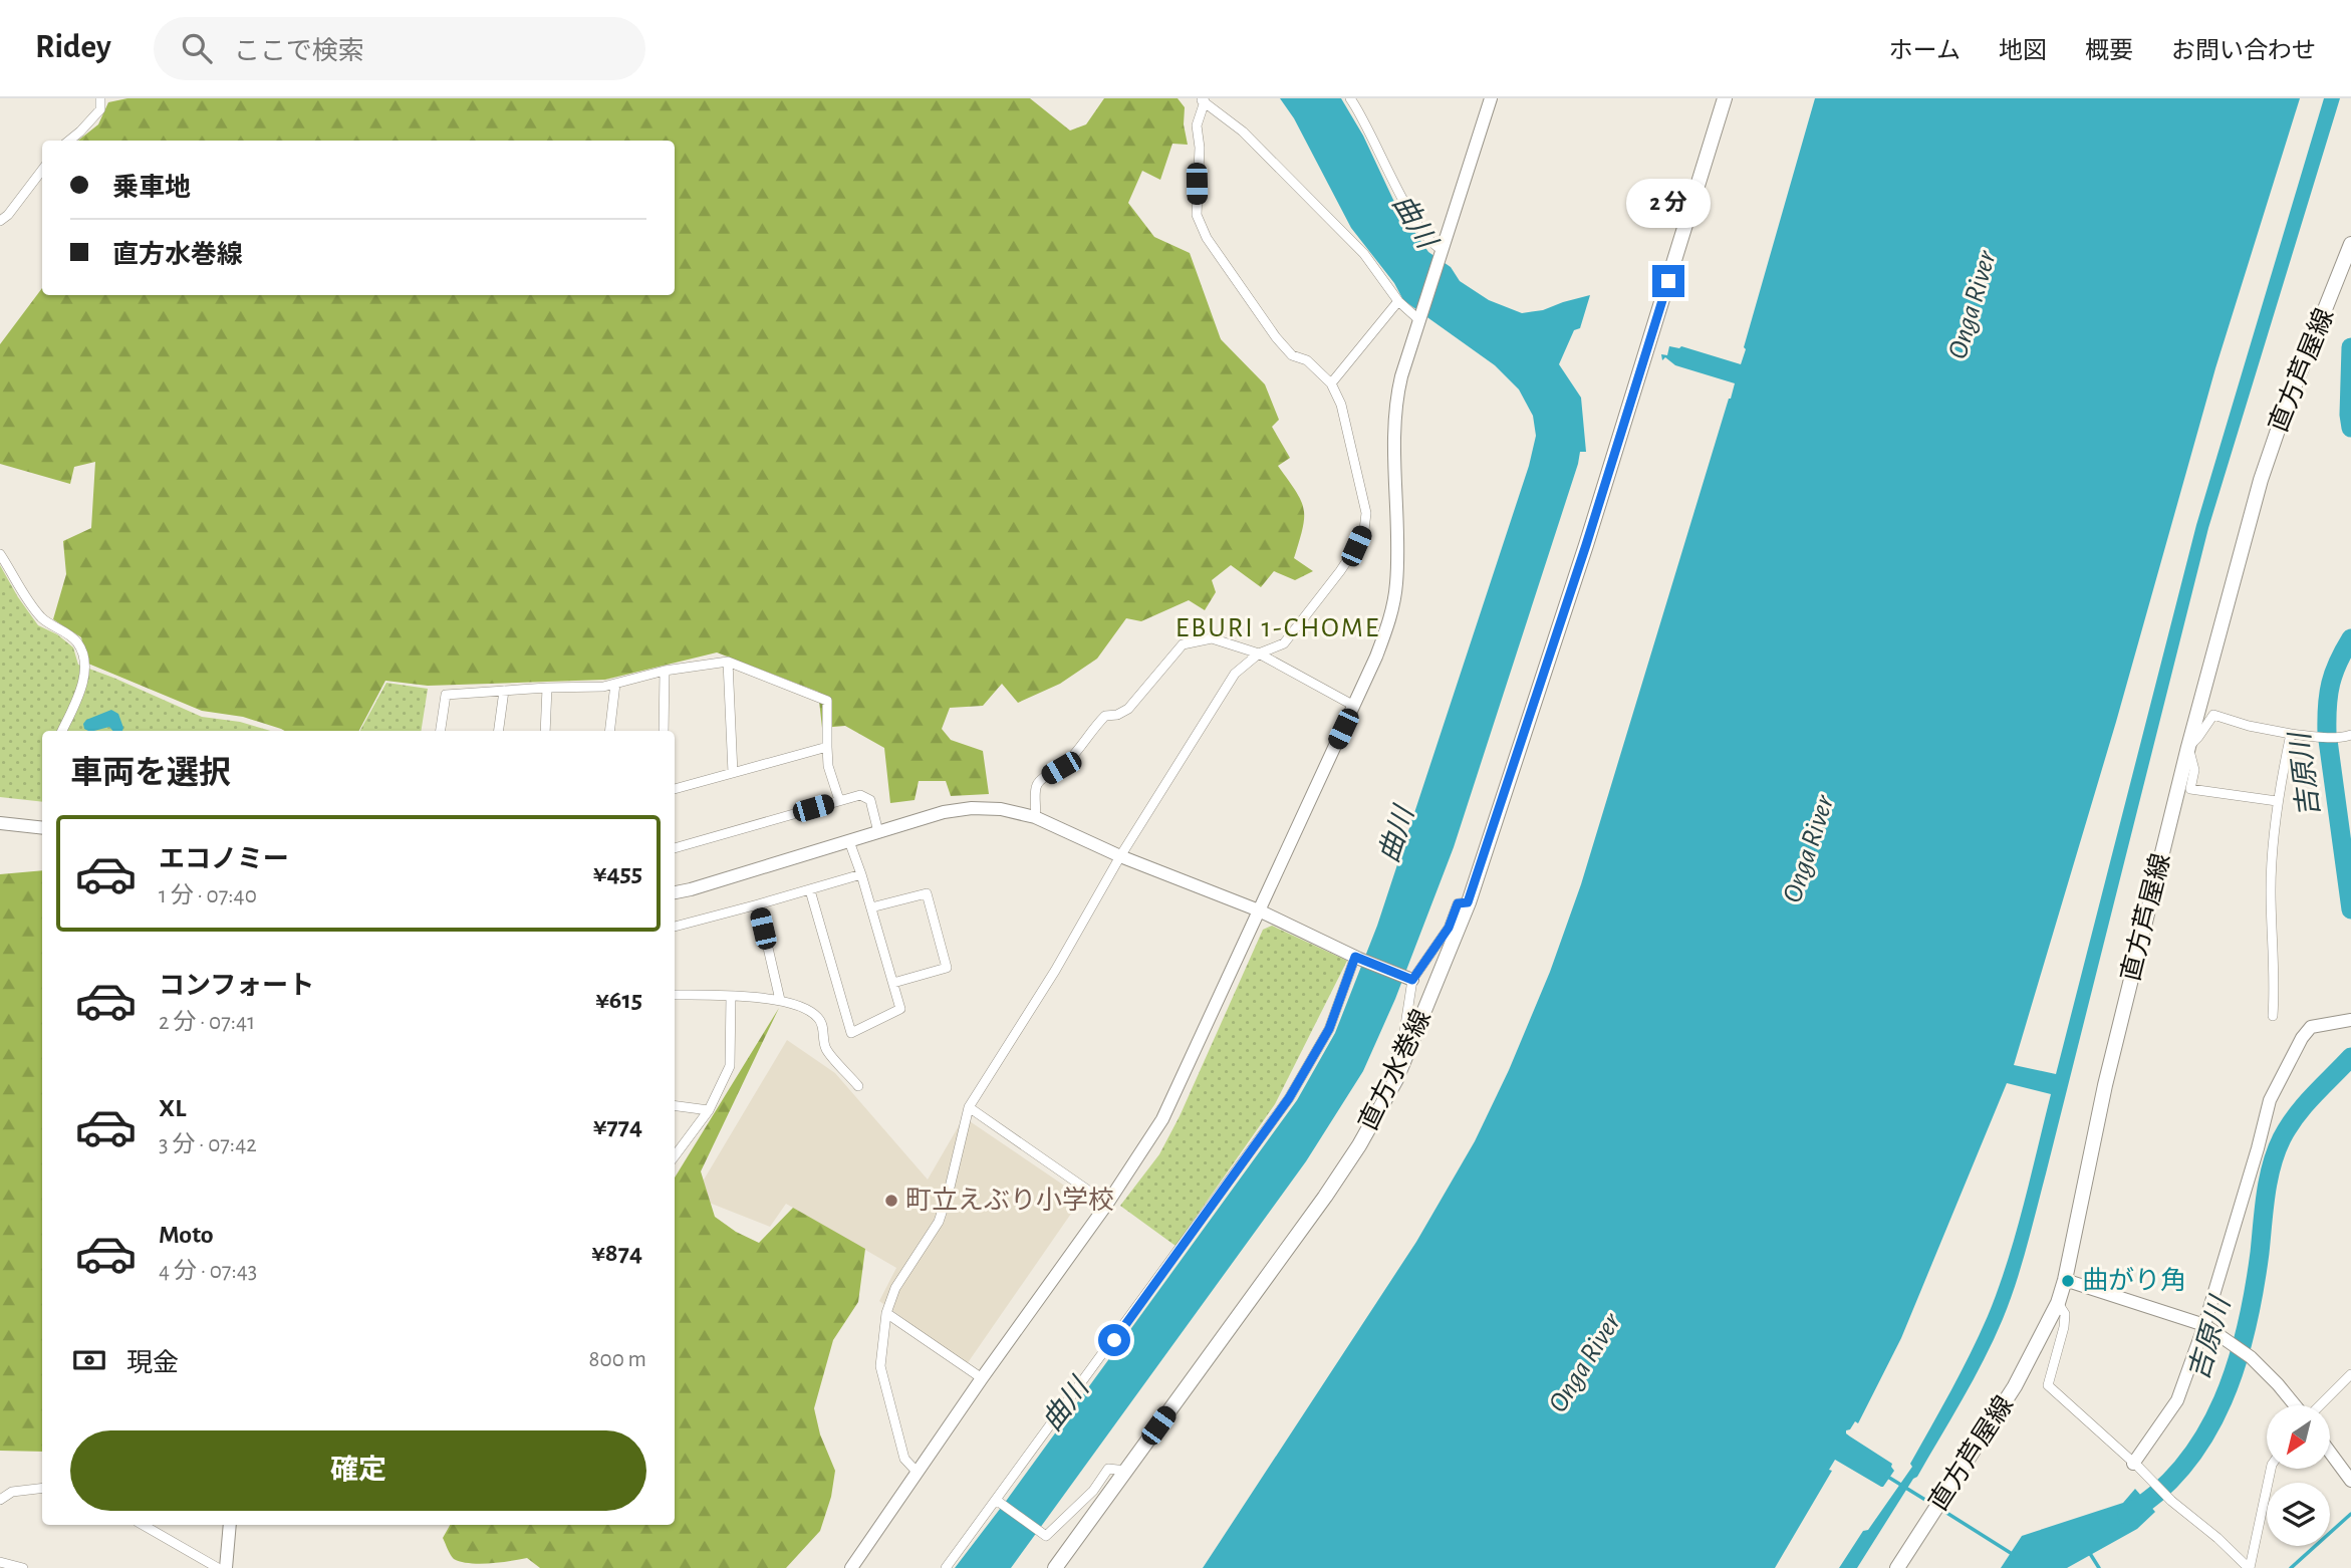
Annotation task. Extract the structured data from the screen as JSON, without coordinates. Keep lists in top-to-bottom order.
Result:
{
  "streets": {
    "main road": ["直方芦屋線", "直方水巻線"]
  },
  "districts": ["EBURI 1-CHOME"],
  "water": ["曲川", "Onga River", "吉原川"],
  "places": ["町立えぶり小学校", "曲がり角"],
  "north": "bottom left",
  "page": {
    "header": "Ridey",
    "search": "ここで検索",
    "nav": [
      "ホーム",
      "地図",
      "概要",
      "お問い合わせ"
    ],
    "banner": ["乗車地", "直方水巻線"],
    "bubble": "2 分",
    "heading": "車両を選択",
    "list": [
      {
        "name": "エコノミー",
        "note": "1 分 · 07:40",
        "value": "¥455"
      },
      {
        "name": "コンフォート",
        "note": "2 分 · 07:41",
        "value": "¥615"
      },
      {
        "name": "XL",
        "note": "3 分 · 07:42",
        "value": "¥774"
      },
      {
        "name": "Moto",
        "note": "4 分 · 07:43",
        "value": "¥874"
      }
    ],
    "pay": ["現金", "800 m"],
    "buttons": "確定"
  }
}
